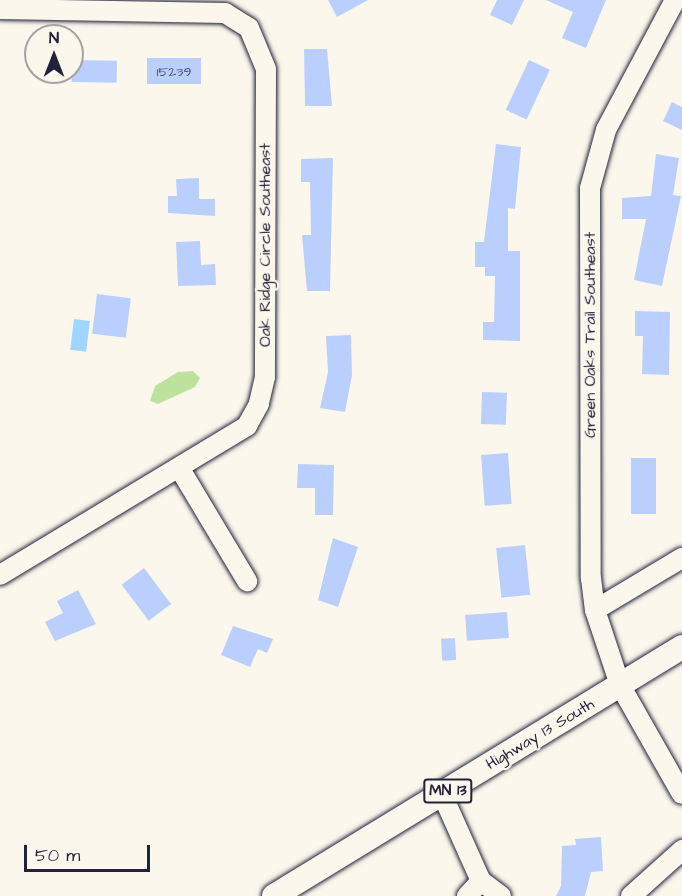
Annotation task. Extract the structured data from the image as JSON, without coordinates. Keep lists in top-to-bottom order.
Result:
{
  "streets": {
    "main road": ["Highway 13 South", "MN 13"],
    "street": ["Oak Ridge Circle Southeast", "Green Oaks Trail Southeast"]
  },
  "crossings": [
    ["Green Oaks Trail Southeast", "Highway 13 South"]
  ],
  "house_numbers": ["15239"],
  "scale_bar": "50 m",
  "north": "top"
}
